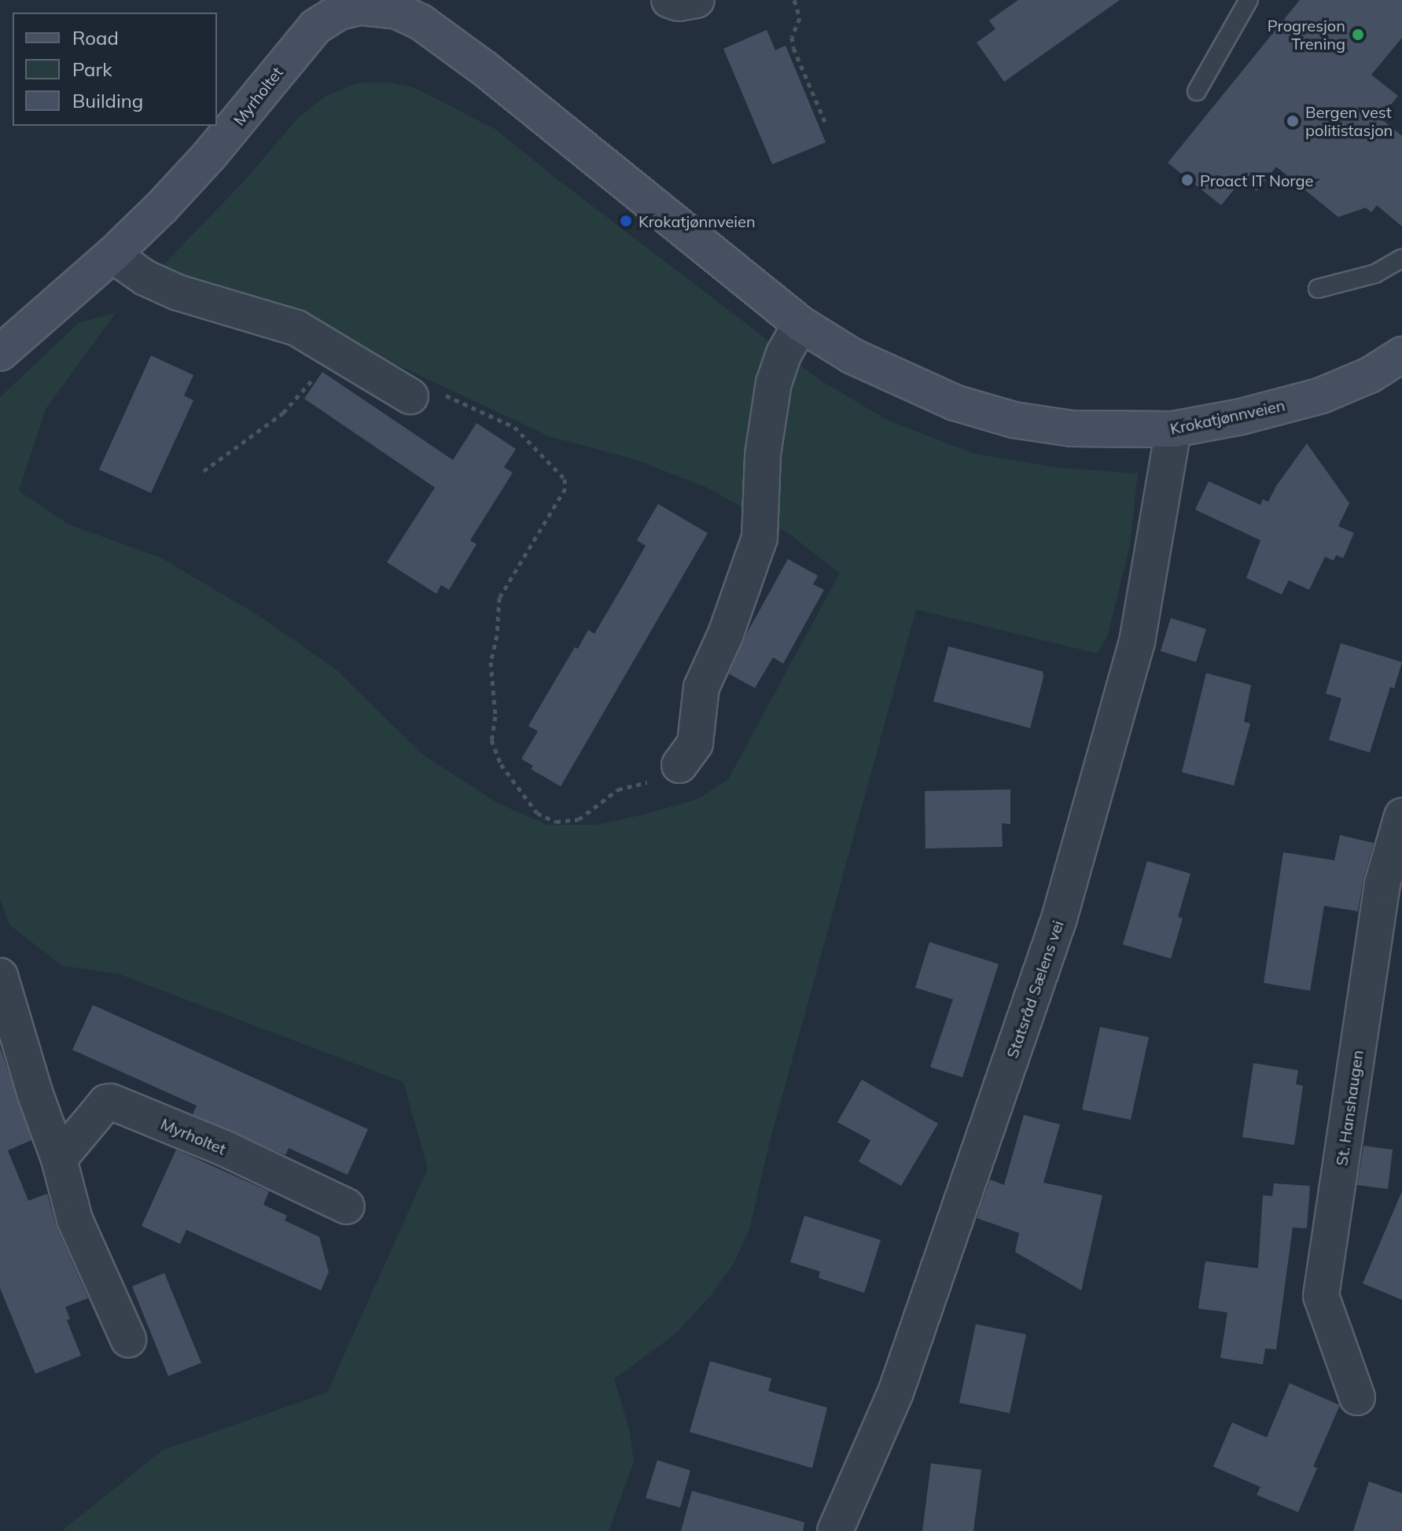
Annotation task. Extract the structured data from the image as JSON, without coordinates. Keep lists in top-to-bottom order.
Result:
{
  "streets": {
    "main road": ["Myrholtet", "Krokatjønnveien"],
    "street": ["Statsråd Sælens vei", "St. Hanshaugen"]
  },
  "crossings": [
    ["Myrholtet", "Krokatjønnveien"],
    ["Krokatjønnveien", "Statsråd Sælens vei"]
  ],
  "places": [
    "Progresjon Trening",
    "Bergen vest politistasjon",
    "Proact IT Norge",
    "Krokatjønnveien"
  ],
  "legend": ["Road", "Park", "Building"]
}
